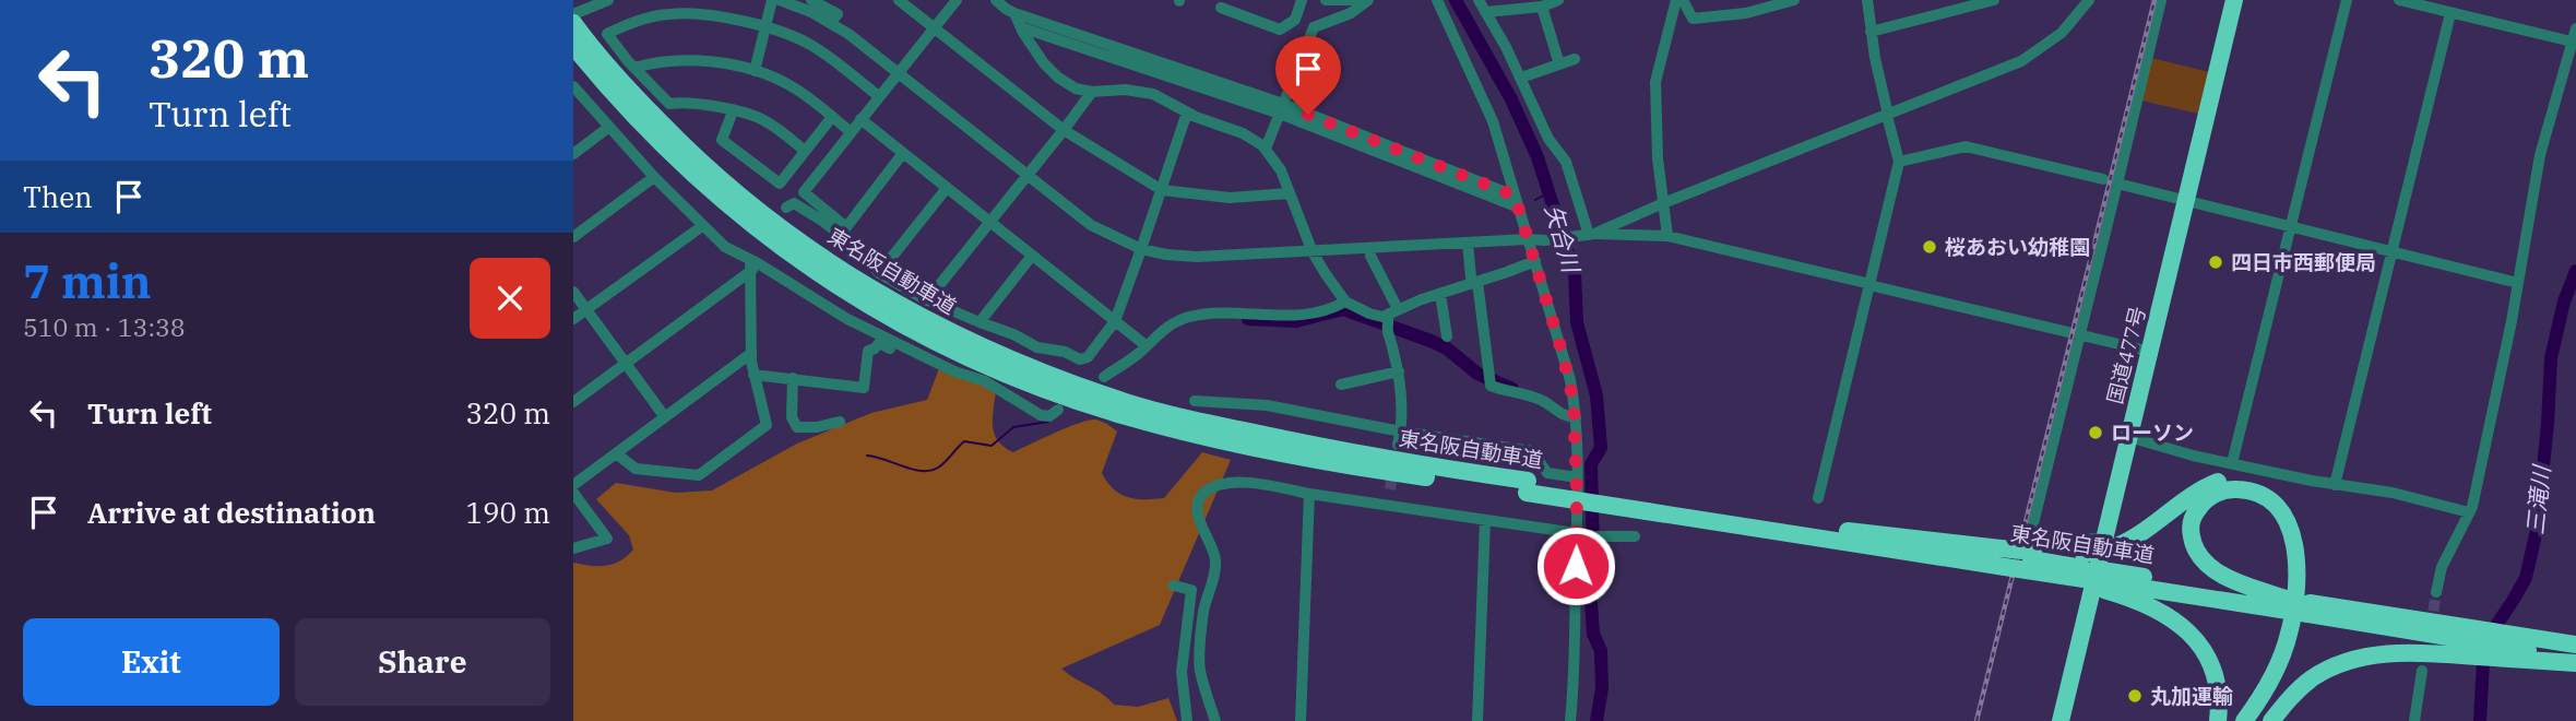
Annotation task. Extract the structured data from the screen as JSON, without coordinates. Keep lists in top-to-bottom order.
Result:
{
  "streets": {
    "highway": ["東名阪自動車道", "国道477号"]
  },
  "water": ["矢合川", "三滝川"],
  "places": [
    "桜あおい幼稚園",
    "四日市西郵便局",
    "ローソン",
    "丸加運輸"
  ],
  "page": {
    "turn": ["320 m", "Turn left"],
    "then": "Then",
    "heading": ["7 min", "510 m · 13:38"],
    "list": [
      {
        "name": "Turn left",
        "value": "320 m"
      },
      {
        "name": "Arrive at destination",
        "value": "190 m"
      }
    ],
    "buttons": ["Exit", "Share"]
  }
}
